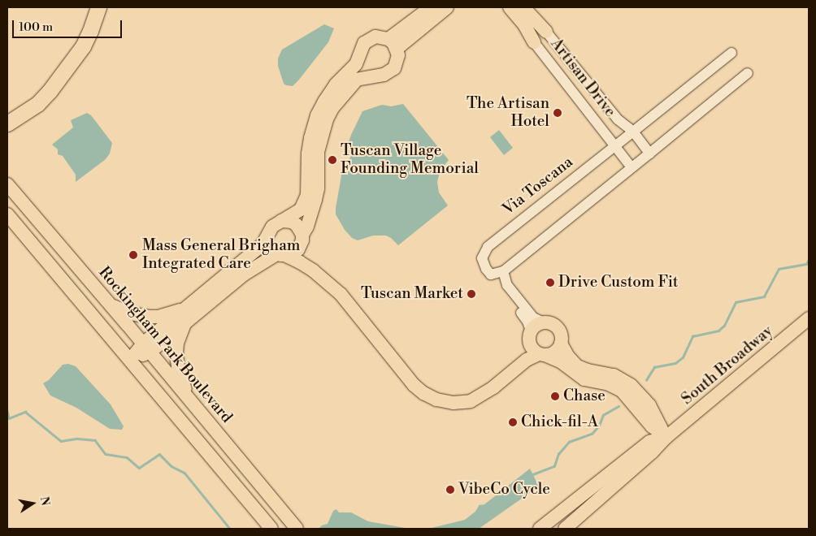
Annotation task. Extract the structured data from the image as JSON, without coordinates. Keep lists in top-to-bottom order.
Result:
{
  "streets": {
    "main road": ["Artisan Drive", "Rockingham Park Boulevard", "South Broadway"],
    "street": ["Via Toscana"]
  },
  "crossings": [
    ["Artisan Drive", "Via Toscana"]
  ],
  "places": [
    "The Artisan Hotel",
    "Tuscan Village Founding Memorial",
    "Mass General Brigham Integrated Care",
    "Drive Custom Fit",
    "Tuscan Market",
    "Chase",
    "Chick-fil-A",
    "VibeCo Cycle"
  ],
  "scale_bar": "100 m",
  "north": "right"
}
